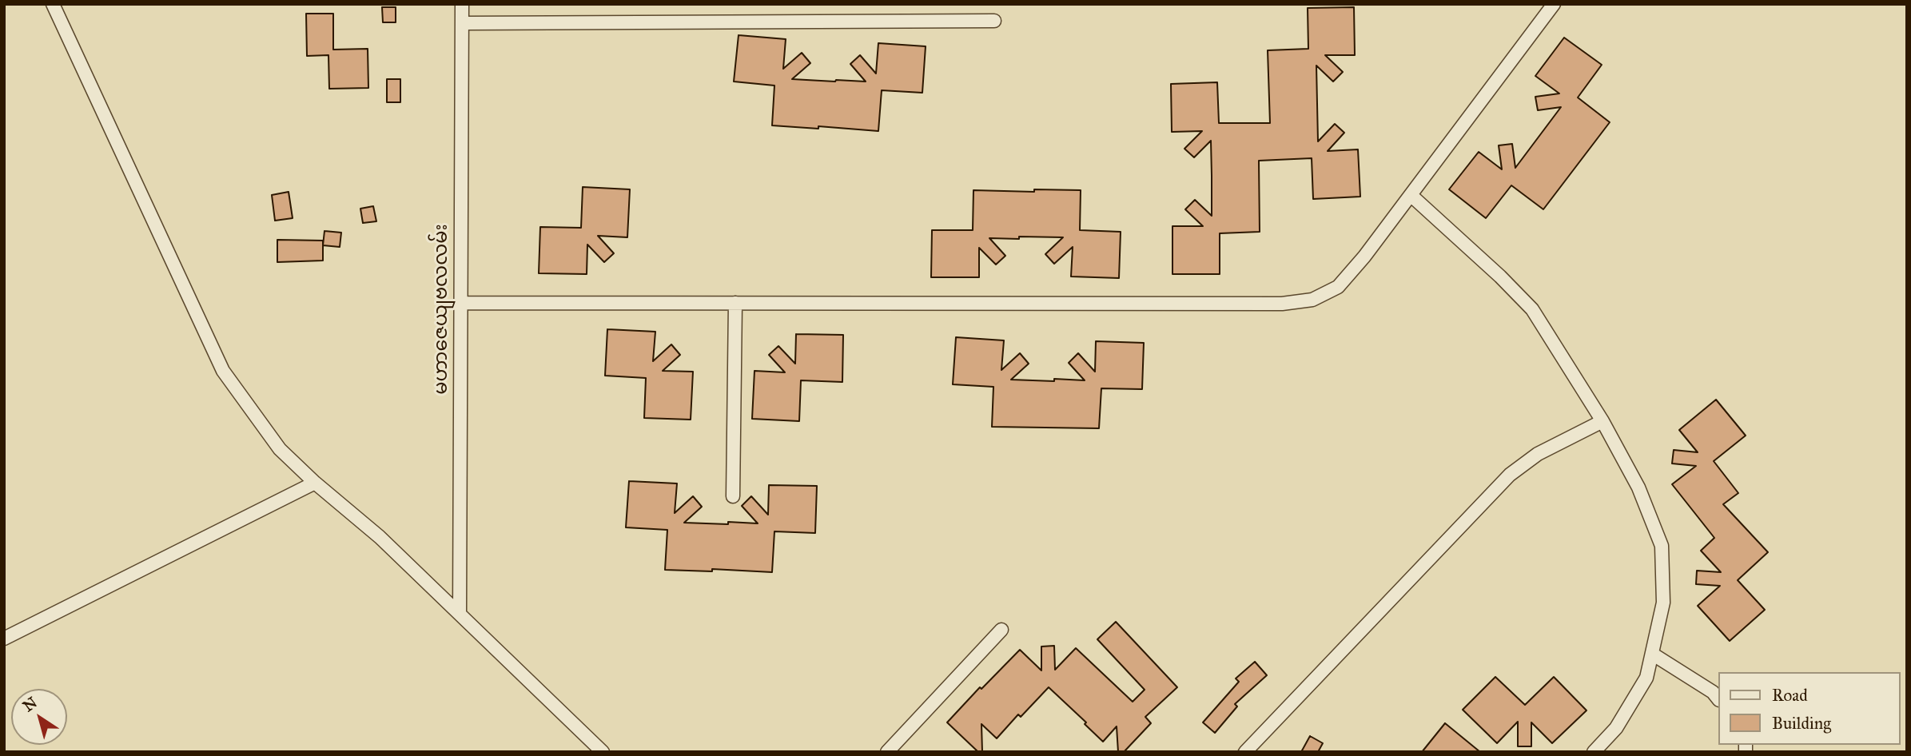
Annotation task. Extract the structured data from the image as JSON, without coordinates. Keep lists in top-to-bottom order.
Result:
{
  "streets": {
    "street": ["မဟာဇေယျဗလလမ်း"]
  },
  "legend": ["Road", "Building"],
  "north": "top left"
}
